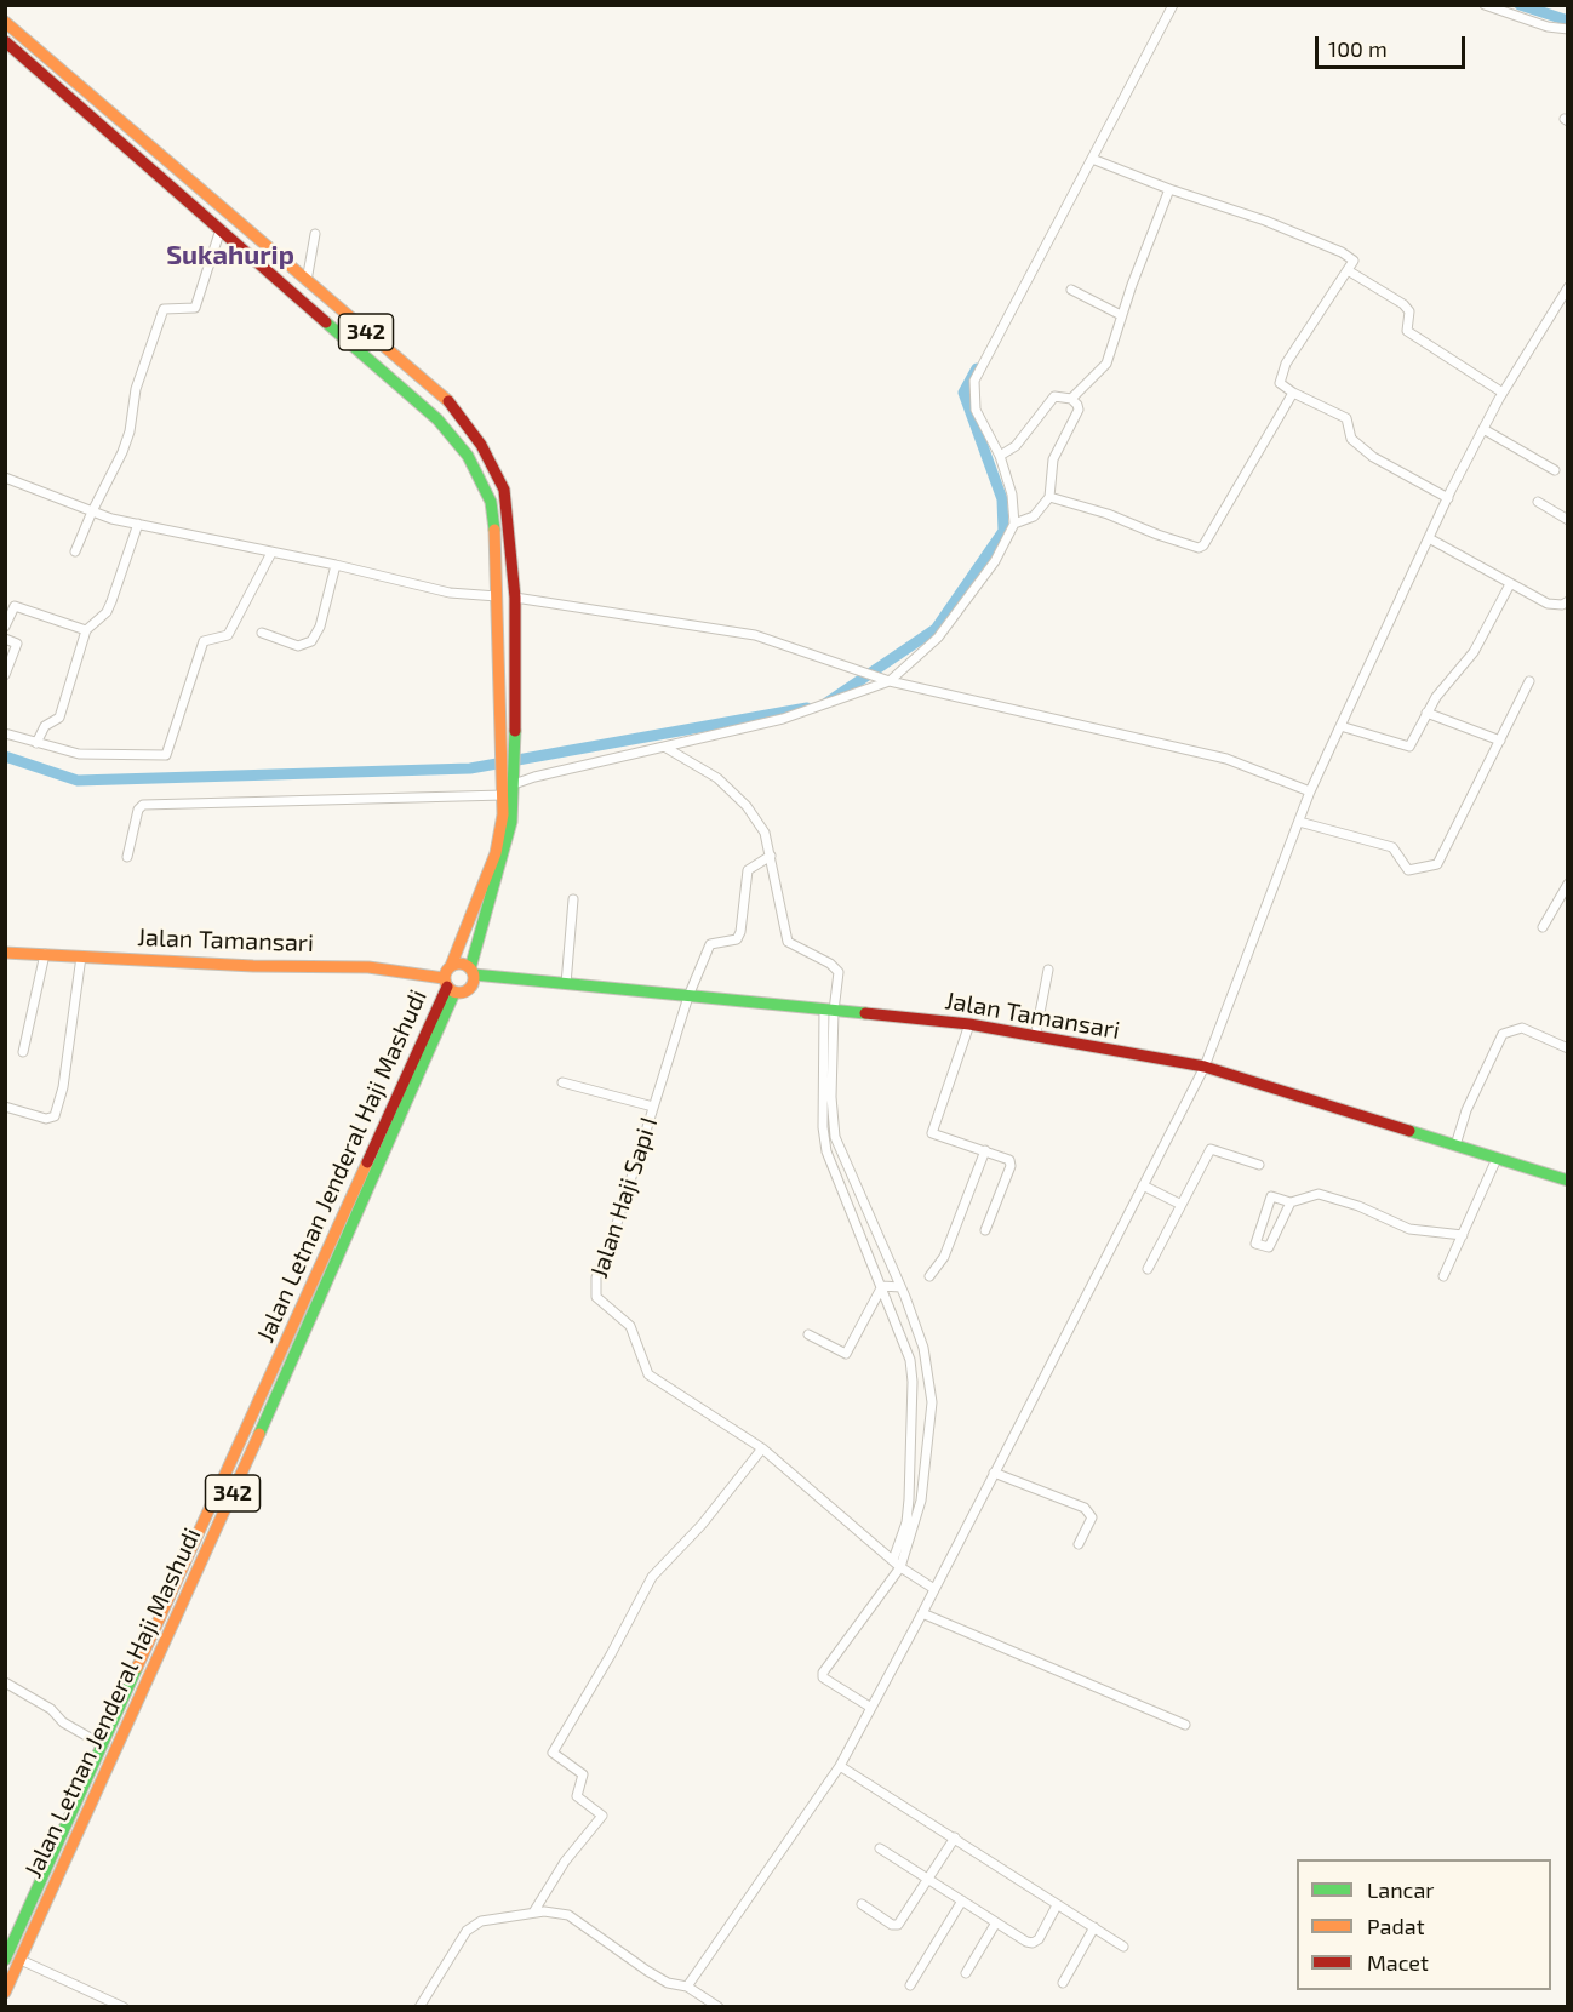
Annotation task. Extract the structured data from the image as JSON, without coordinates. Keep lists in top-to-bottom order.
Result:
{
  "streets": {
    "main road": ["342", "Jalan Tamansari", "Jalan Letnan Jenderal Haji Mashudi"],
    "street": ["Jalan Haji Sapi I"]
  },
  "crossings": [
    ["342", "Jalan Tamansari"],
    ["Jalan Tamansari", "Jalan Letnan Jenderal Haji Mashudi"],
    ["Jalan Tamansari", "Jalan Haji Sapi I"]
  ],
  "districts": ["Sukahurip"],
  "legend": ["Lancar", "Padat", "Macet"],
  "scale_bar": "100 m"
}
